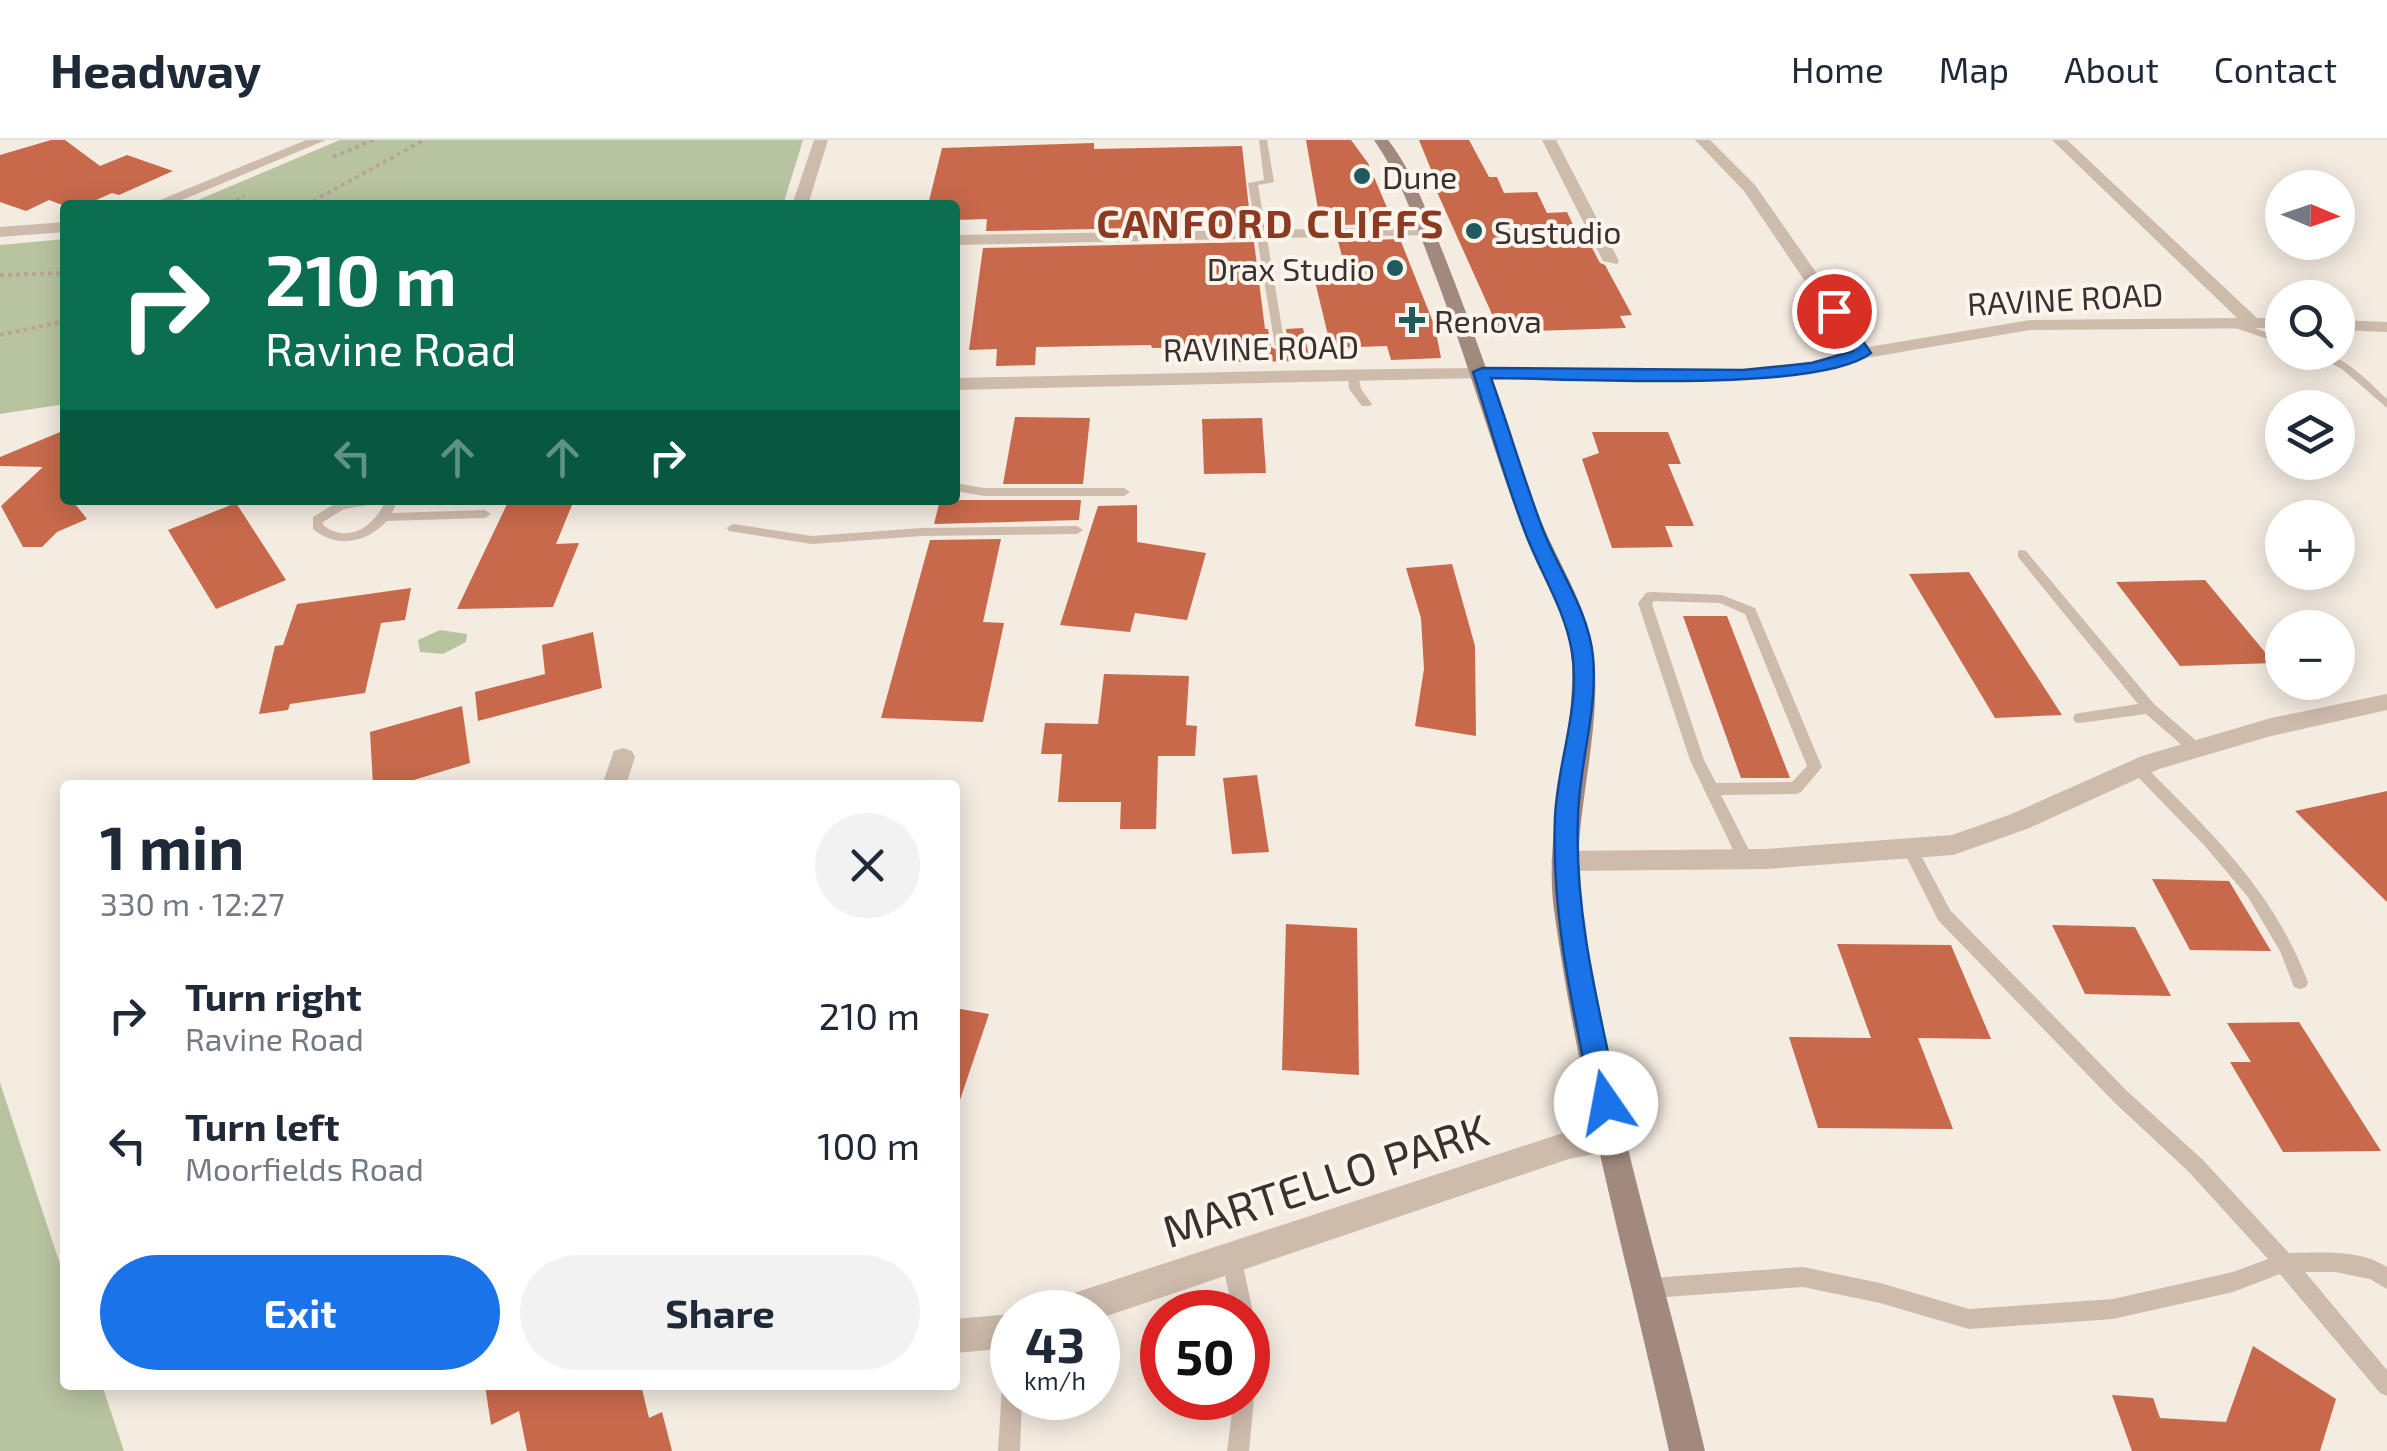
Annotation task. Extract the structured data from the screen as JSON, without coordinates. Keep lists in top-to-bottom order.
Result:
{
  "streets": {
    "street": ["RAVINE ROAD", "MARTELLO PARK"]
  },
  "districts": ["CANFORD CLIFFS"],
  "places": {
    "other": ["Dune", "Sustudio", "Drax Studio"],
    "health": ["Renova"]
  },
  "north": "right",
  "page": {
    "header": "Headway",
    "nav": [
      "Home",
      "Map",
      "About",
      "Contact"
    ],
    "map_buttons": ["+", "−"],
    "turn": ["210 m", "Ravine Road"],
    "heading": ["1 min", "330 m · 12:27"],
    "list": [
      {
        "name": "Turn right",
        "note": "Ravine Road",
        "value": "210 m"
      },
      {
        "name": "Turn left",
        "note": "Moorfields Road",
        "value": "100 m"
      }
    ],
    "buttons": ["Exit", "Share"],
    "speed": "43 km/h",
    "limit": "50"
  }
}
